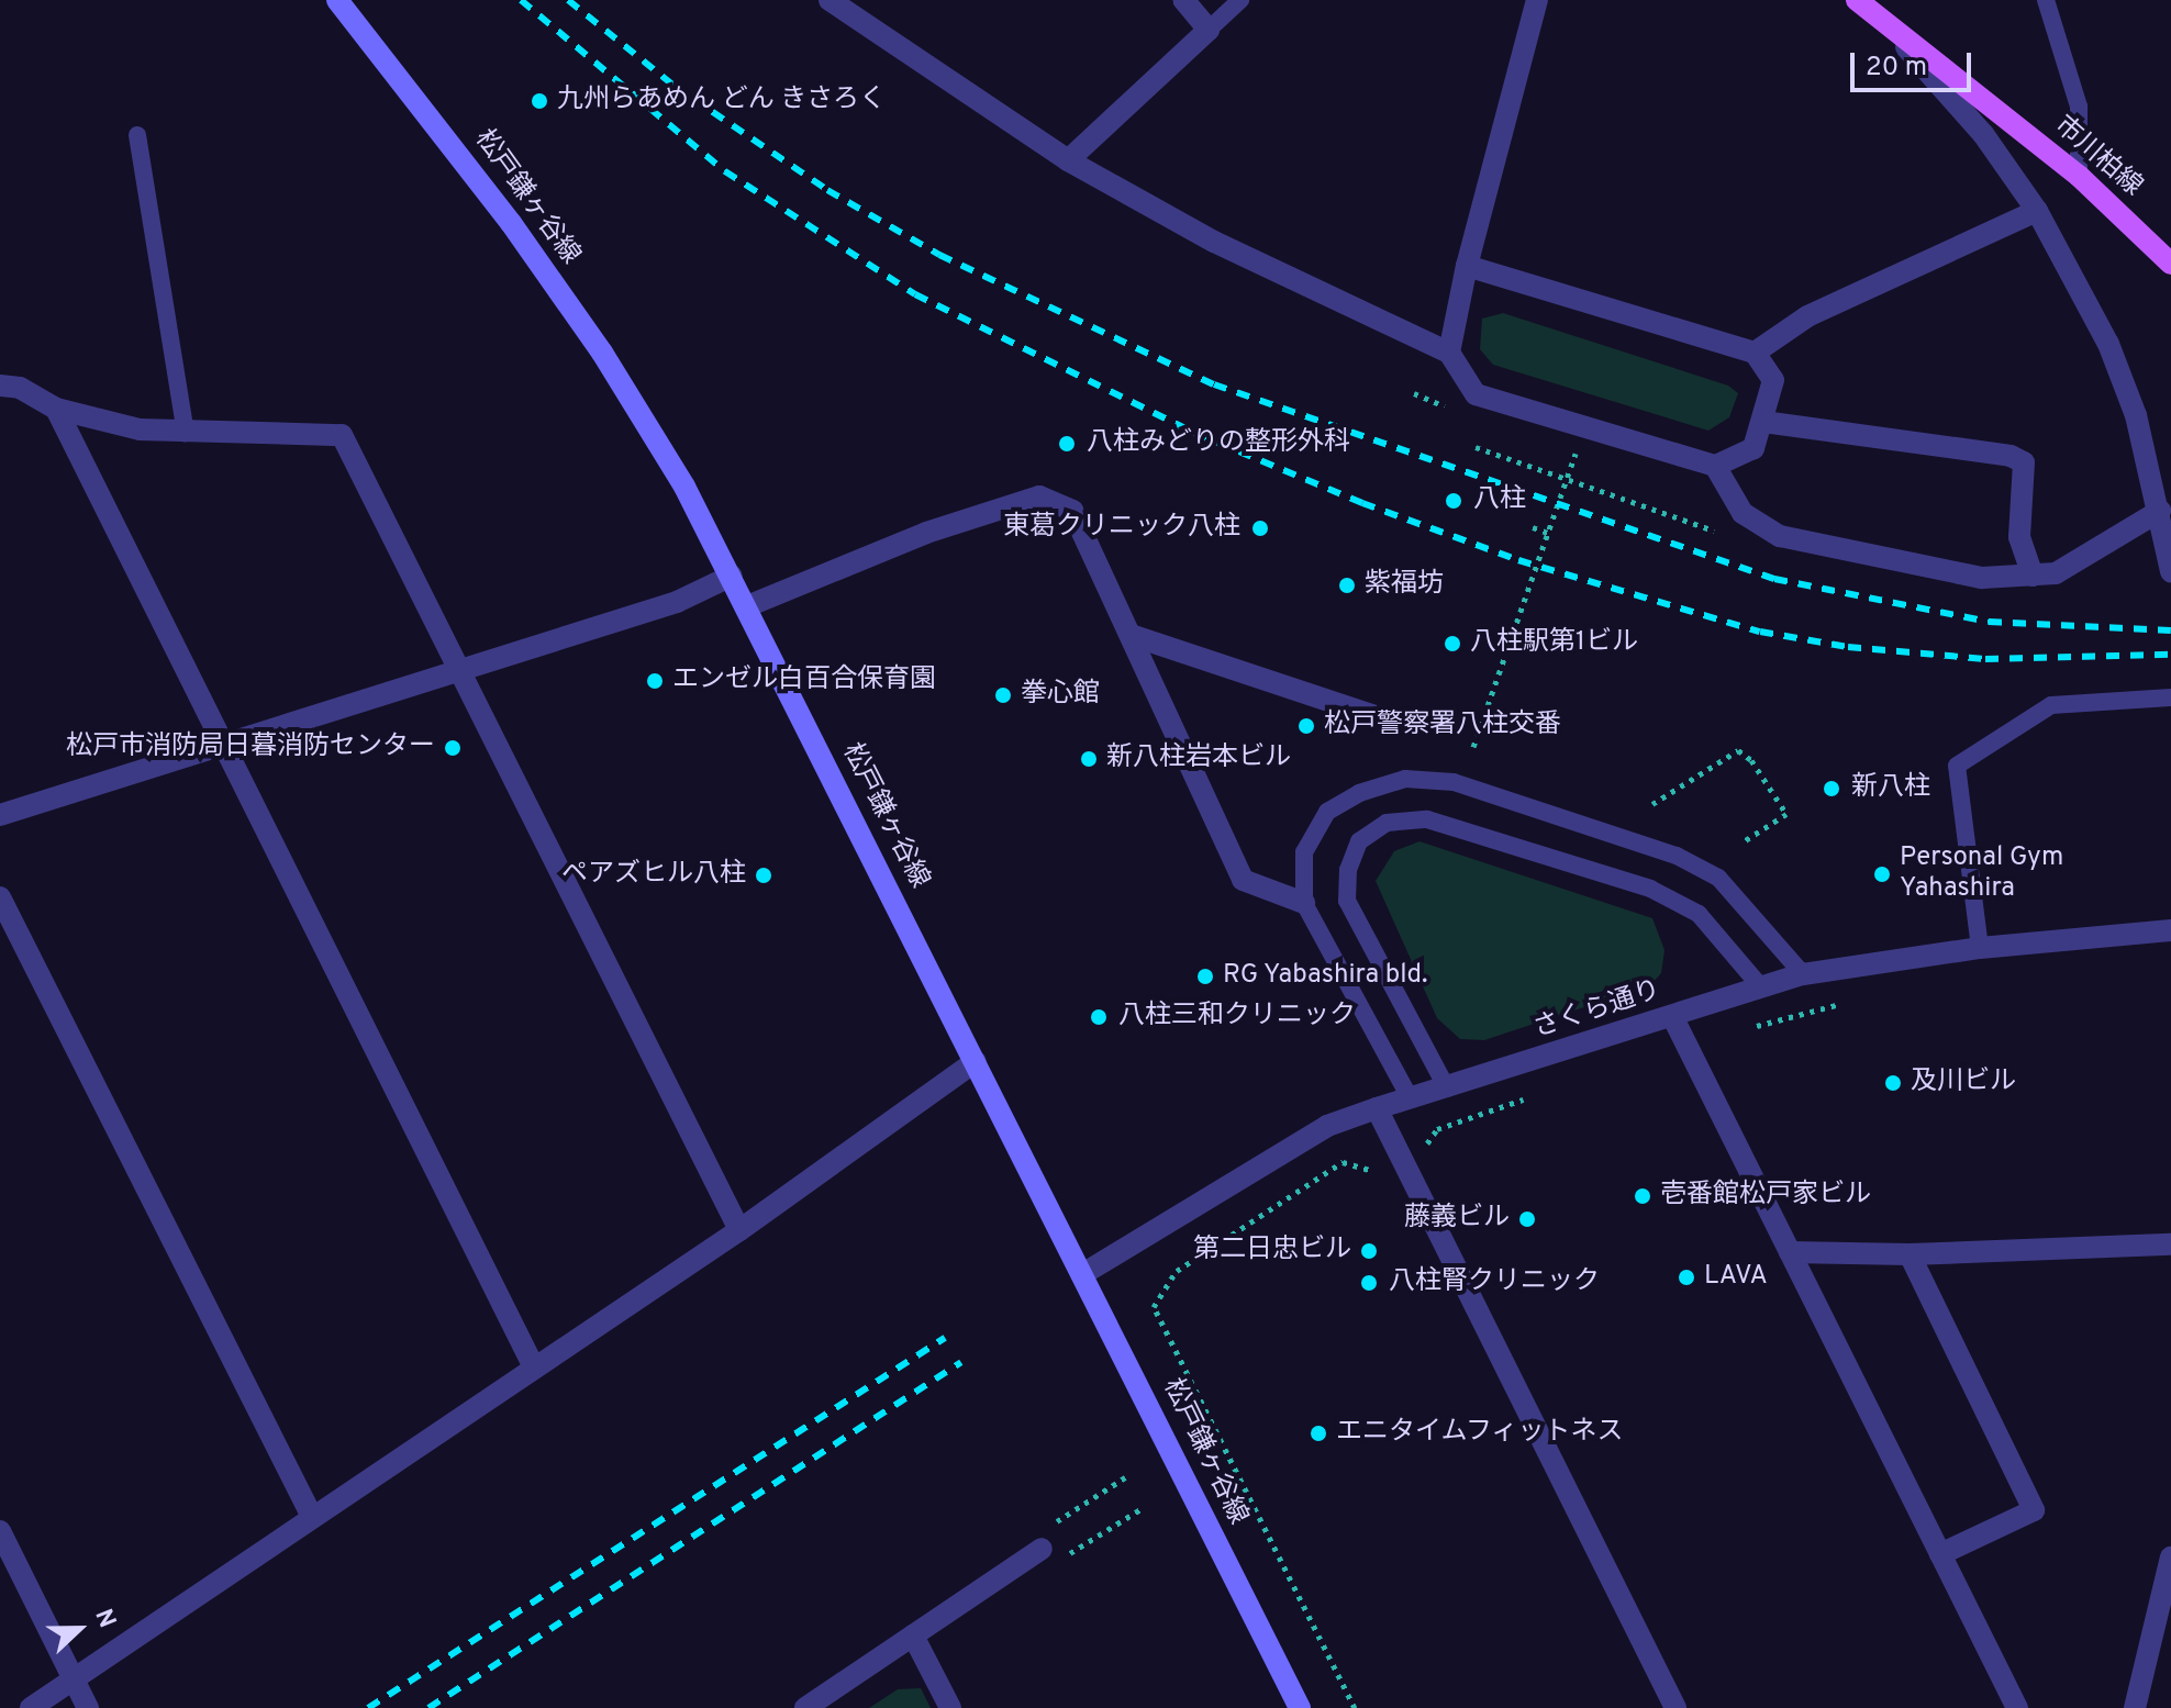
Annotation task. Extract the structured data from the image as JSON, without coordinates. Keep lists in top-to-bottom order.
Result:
{
  "streets": {
    "main road": ["市川柏線", "松戸鎌ヶ谷線"],
    "street": ["さくら通り"]
  },
  "crossings": [
    ["松戸鎌ヶ谷線", "さくら通り"]
  ],
  "places": [
    "九州らあめん どん きさろく",
    "八柱みどりの整形外科",
    "八柱",
    "東葛クリニック八柱",
    "紫福坊",
    "八柱駅第1ビル",
    "エンゼル白百合保育園",
    "拳心館",
    "松戸警察署八柱交番",
    "松戸市消防局日暮消防センター",
    "新八柱岩本ビル",
    "新八柱",
    "Personal Gym Yahashira",
    "ペアズヒル八柱",
    "RG Yabashira bld.",
    "八柱三和クリニック",
    "及川ビル",
    "壱番館松戸家ビル",
    "藤義ビル",
    "第二日忠ビル",
    "LAVA",
    "八柱腎クリニック",
    "エニタイムフィットネス"
  ],
  "scale_bar": "20 m",
  "north": "right"
}
